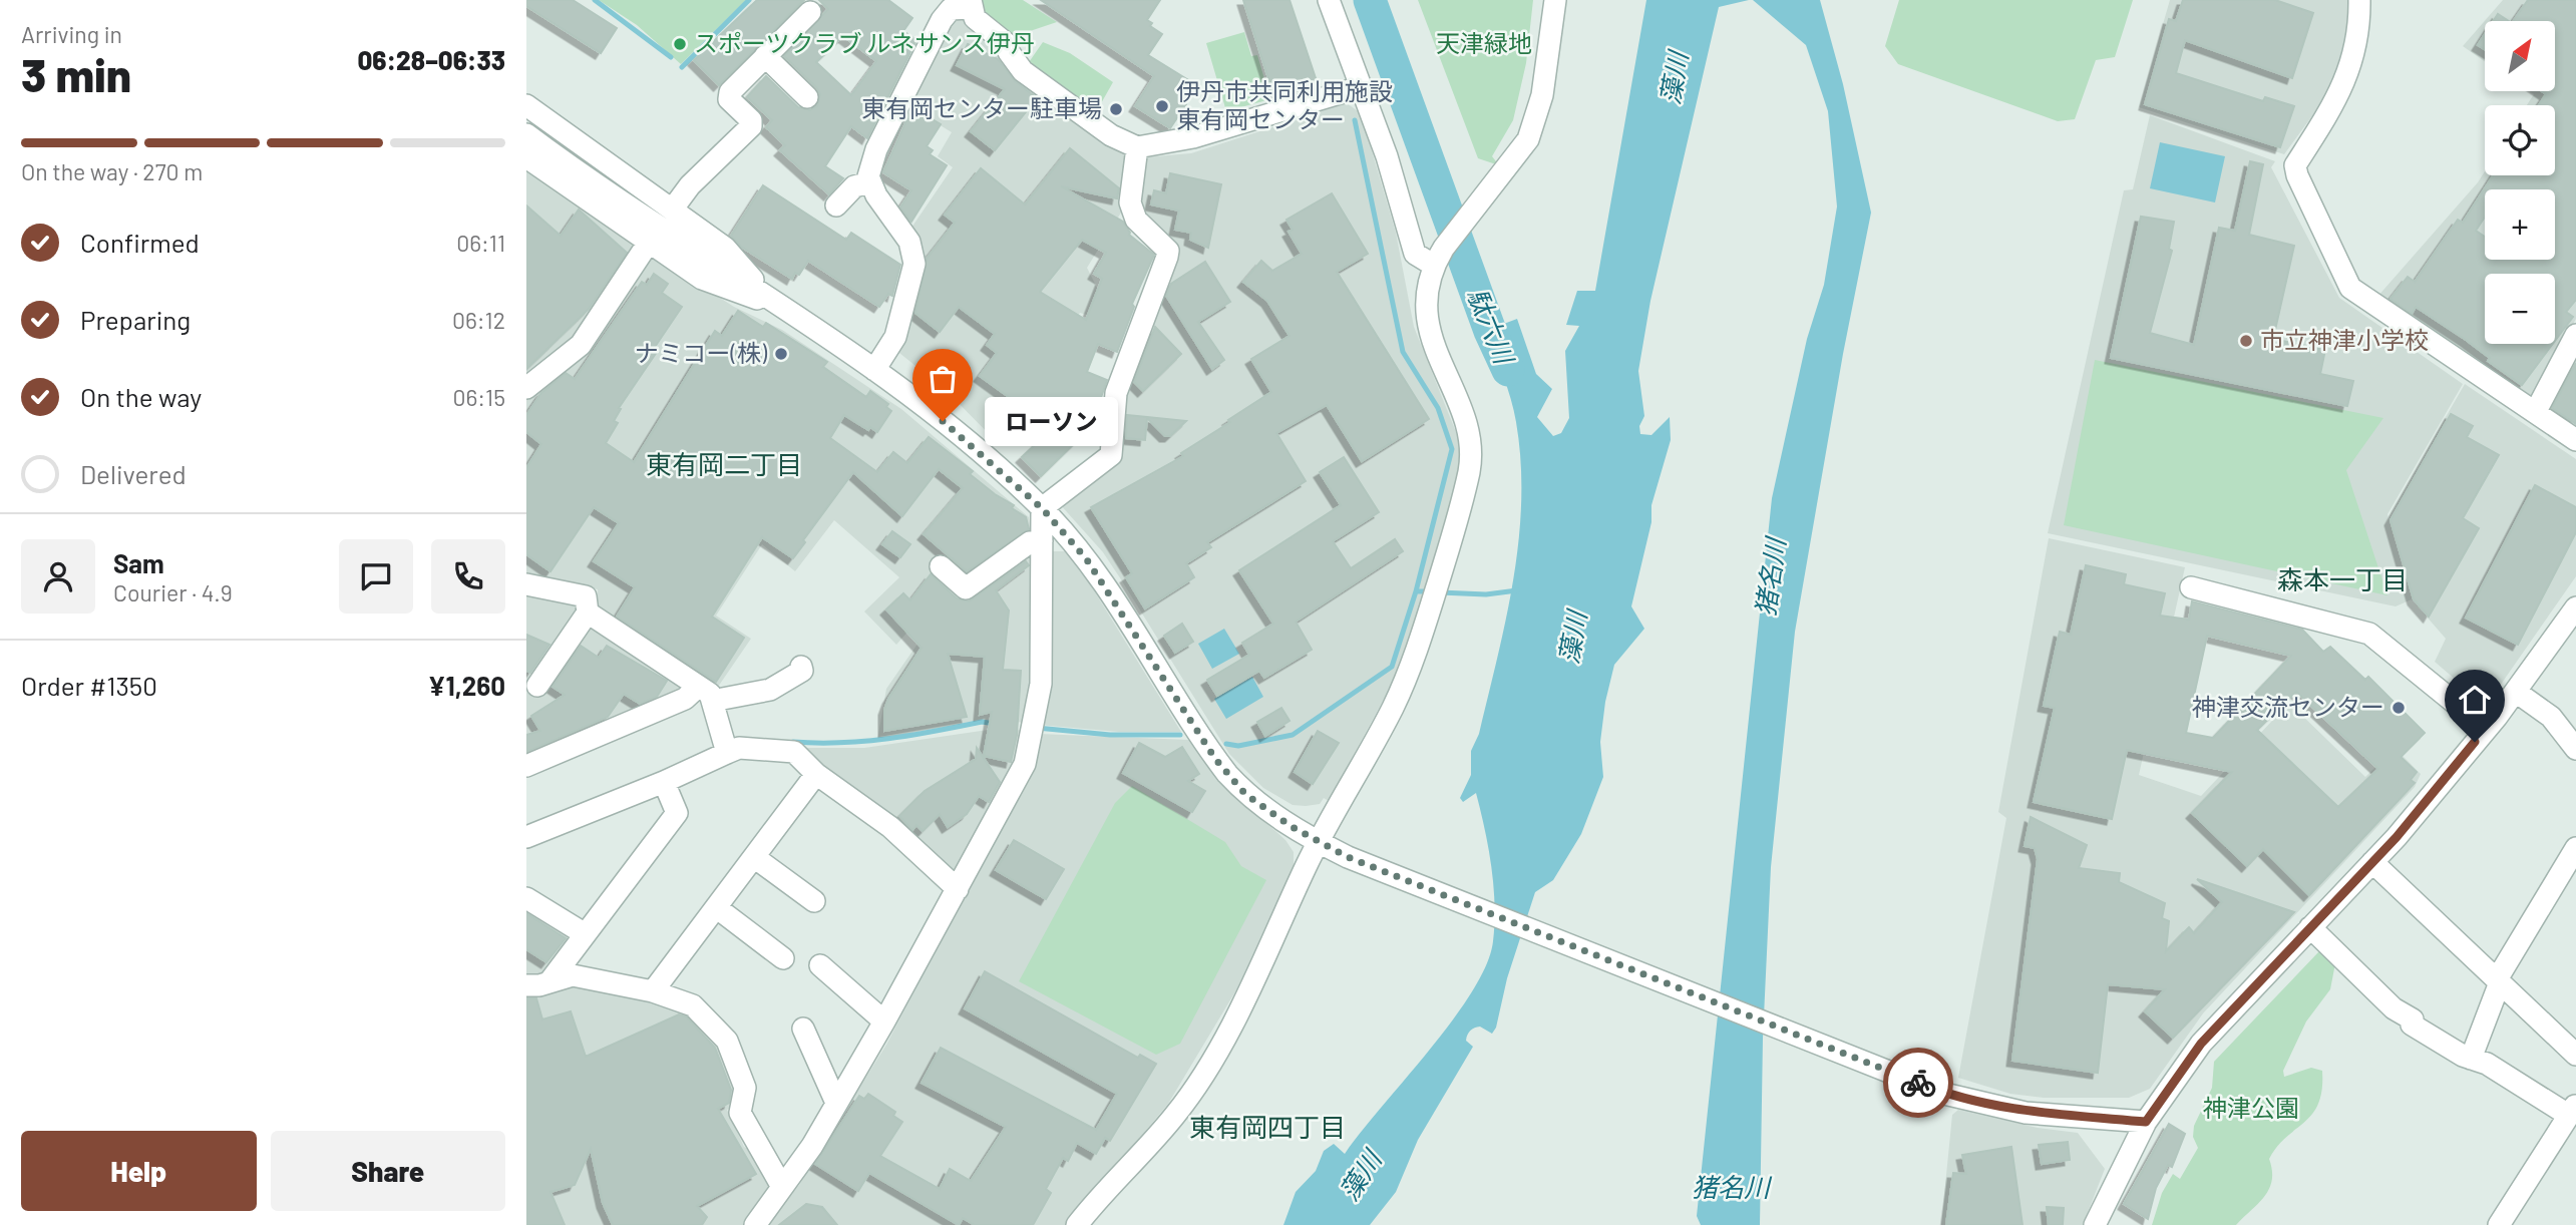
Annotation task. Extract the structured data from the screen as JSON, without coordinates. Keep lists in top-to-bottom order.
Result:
{
  "districts": ["東有岡二丁目", "森本一丁目", "東有岡四丁目"],
  "water": ["藻川", "駄六川", "猪名川"],
  "parks": ["天津緑地", "神津公園"],
  "places": [
    "スポーツクラブ ルネサンス伊丹",
    "伊丹市共同利用施設 東有岡センター",
    "東有岡センター駐車場",
    "市立神津小学校",
    "ナミコー(株)",
    "ローソン",
    "神津交流センター"
  ],
  "north": "top right",
  "page": {
    "heading": ["3 min", "Arriving in", "06:28–06:33"],
    "panel": [
      "Sam",
      "Courier · 4.9",
      "Order #1350",
      "¥1,260"
    ],
    "map_buttons": ["+", "−"],
    "bar": "On the way · 270 m",
    "list": [
      ["Confirmed", "06:11"],
      ["Preparing", "06:12"],
      ["On the way", "06:15"],
      "Delivered"
    ],
    "bubble": "ローソン",
    "buttons": ["Help", "Share"]
  }
}
